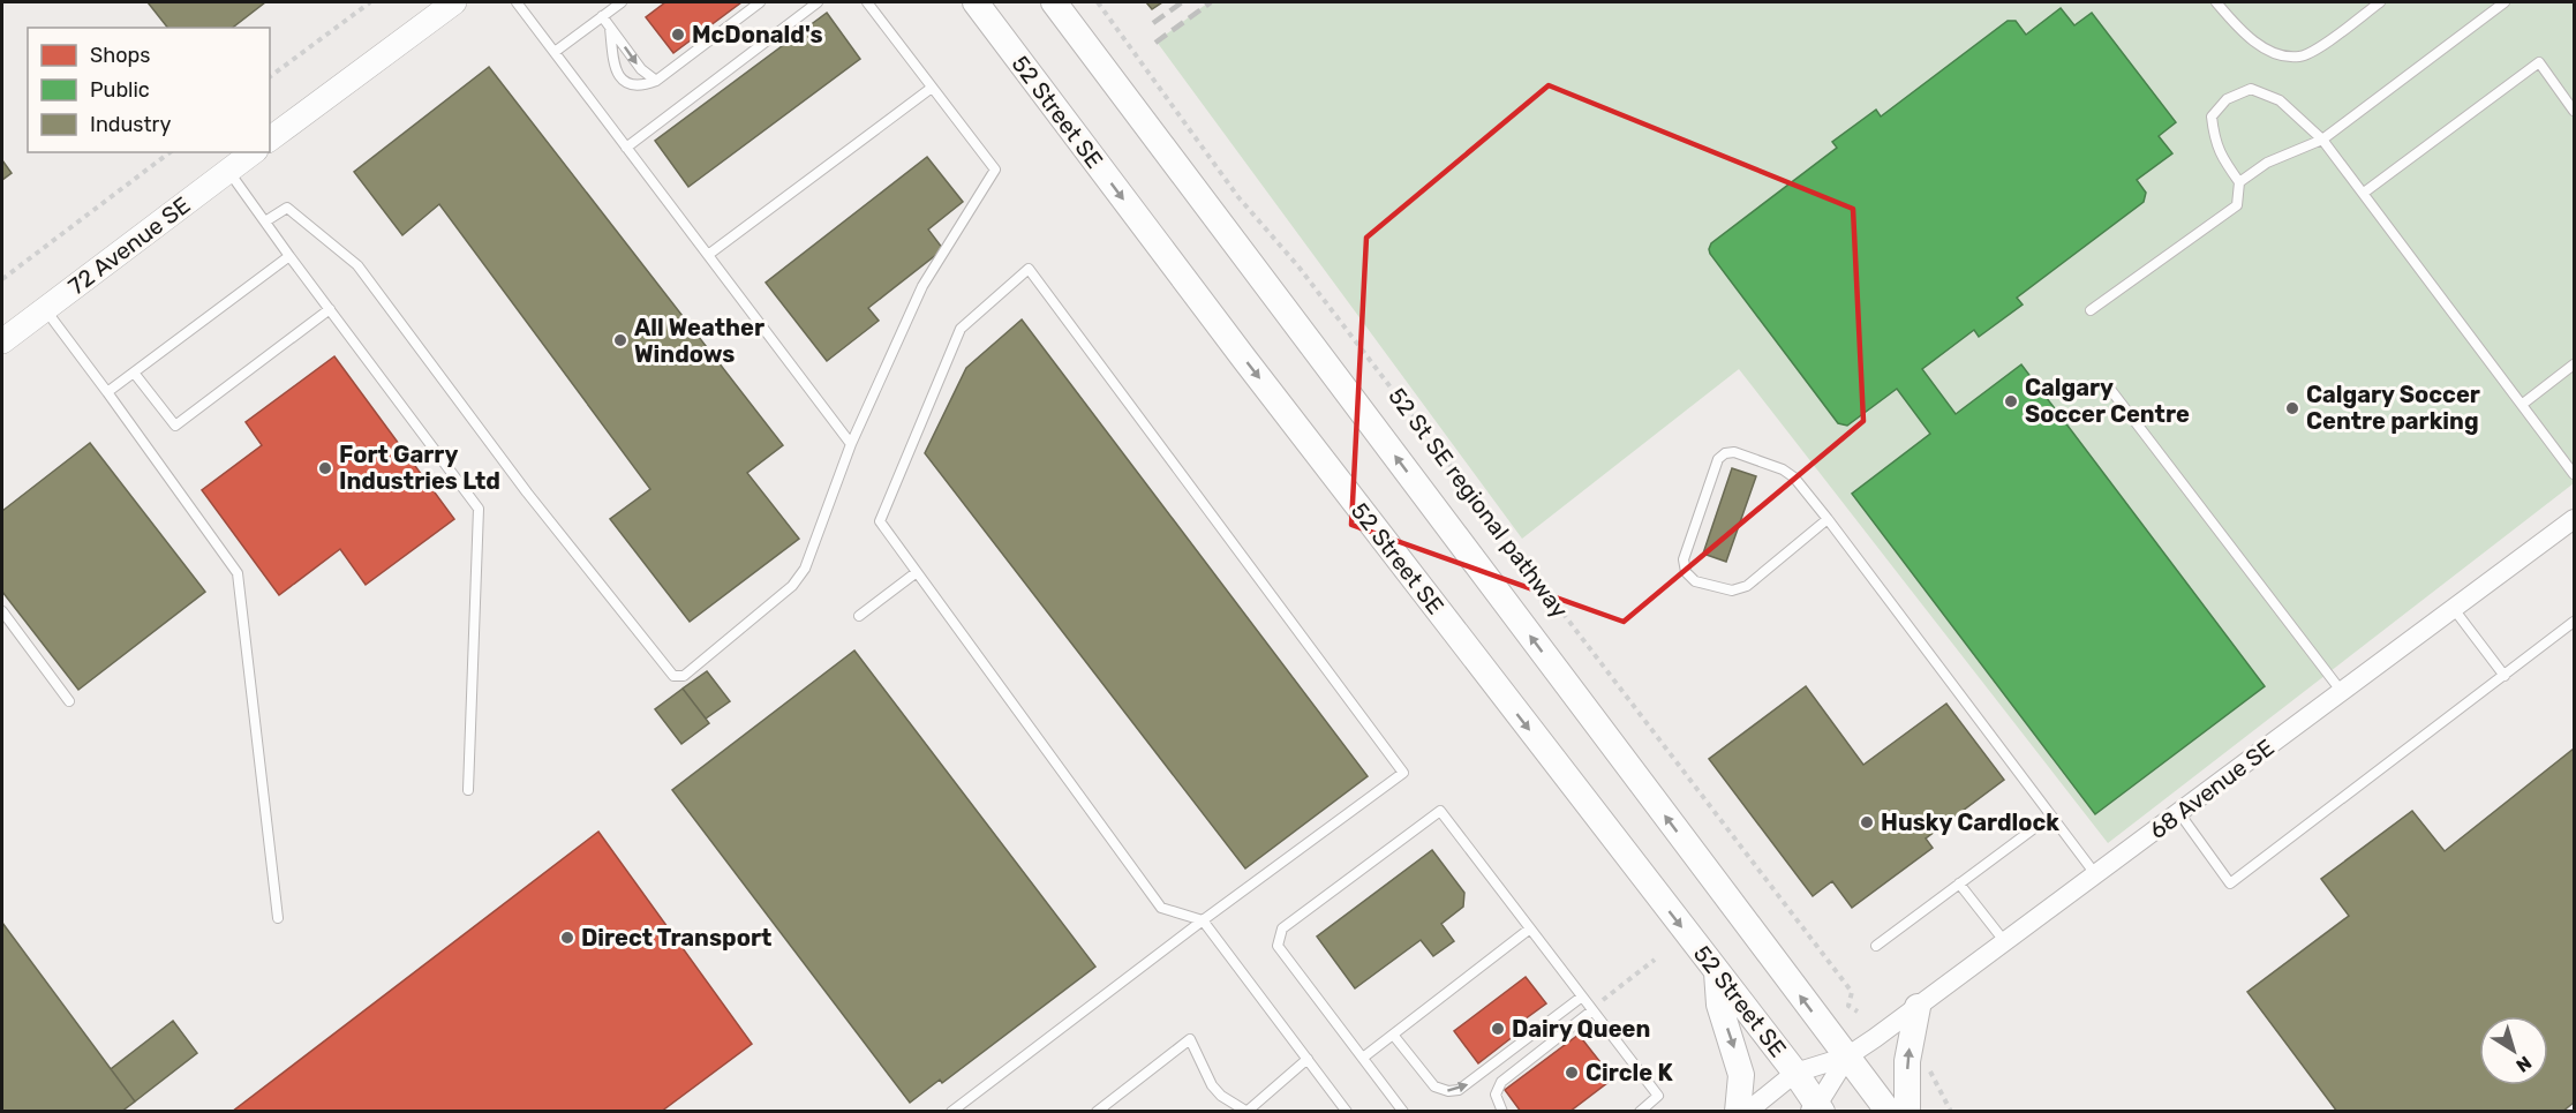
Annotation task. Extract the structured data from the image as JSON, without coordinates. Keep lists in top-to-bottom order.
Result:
{
  "streets": {
    "main road": ["52 Street SE"],
    "street": ["72 Avenue SE", "68 Avenue SE"],
    "path": ["52 St SE regional pathway"]
  },
  "crossings": [
    ["52 Street SE", "68 Avenue SE"]
  ],
  "places": [
    "McDonald's",
    "All Weather Windows",
    "Calgary Soccer Centre",
    "Calgary Soccer Centre parking",
    "Fort Garry Industries Ltd",
    "Husky Cardlock",
    "Direct Transport",
    "Dairy Queen",
    "Circle K"
  ],
  "legend": ["Shops", "Public", "Industry"],
  "north": "bottom right"
}
